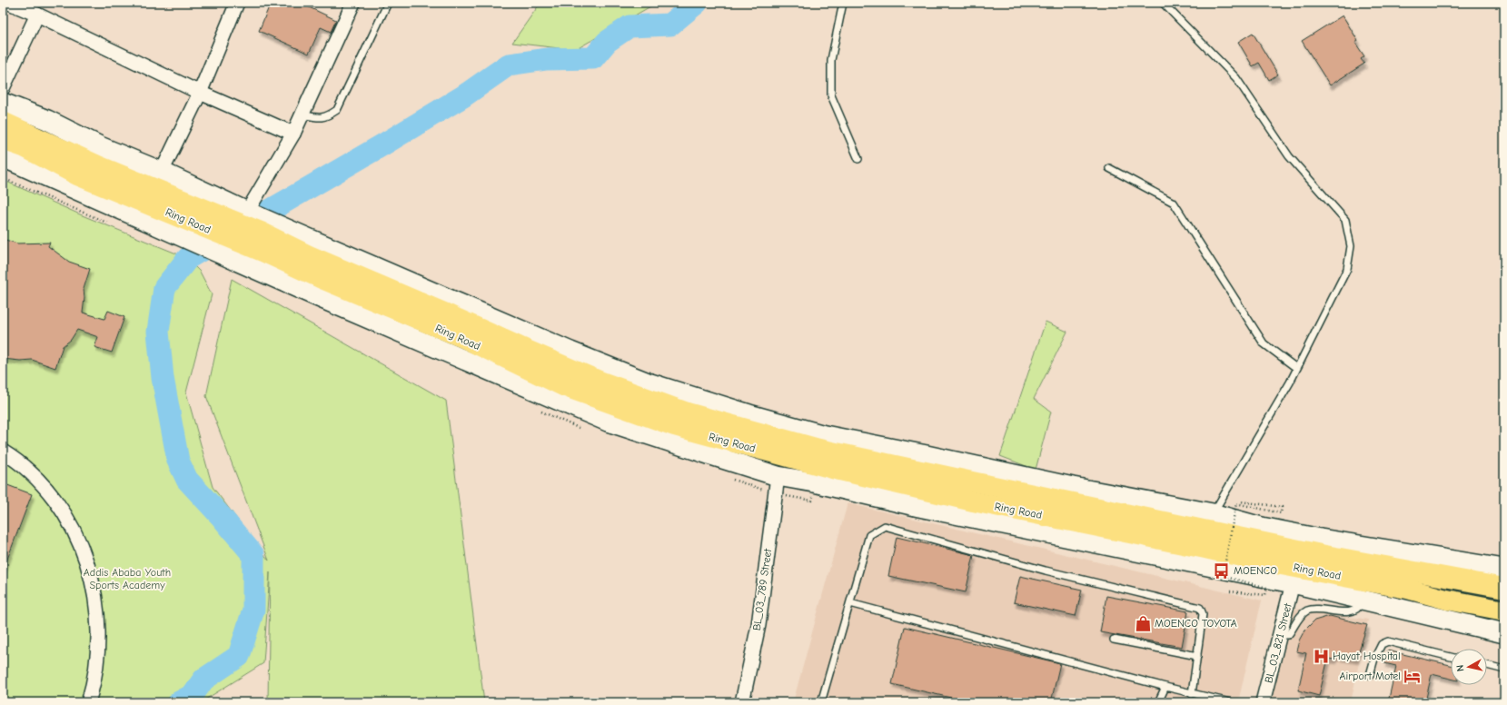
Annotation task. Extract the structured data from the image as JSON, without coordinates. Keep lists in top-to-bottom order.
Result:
{
  "streets": {
    "highway": ["Ring Road"],
    "street": ["BL_03_789 Street", "BL_03_821 Street"]
  },
  "crossings": [
    ["Ring Road", "BL_03_789 Street"],
    ["Ring Road", "BL_03_821 Street"]
  ],
  "parks": ["Addis Ababa Youth Sports Academy"],
  "places": {
    "bus stop": ["MOENCO"],
    "shop": ["MOENCO TOYOTA"],
    "hospital": ["Hayat Hospital"],
    "hotel": ["Airport Motel"]
  },
  "north": "left"
}
